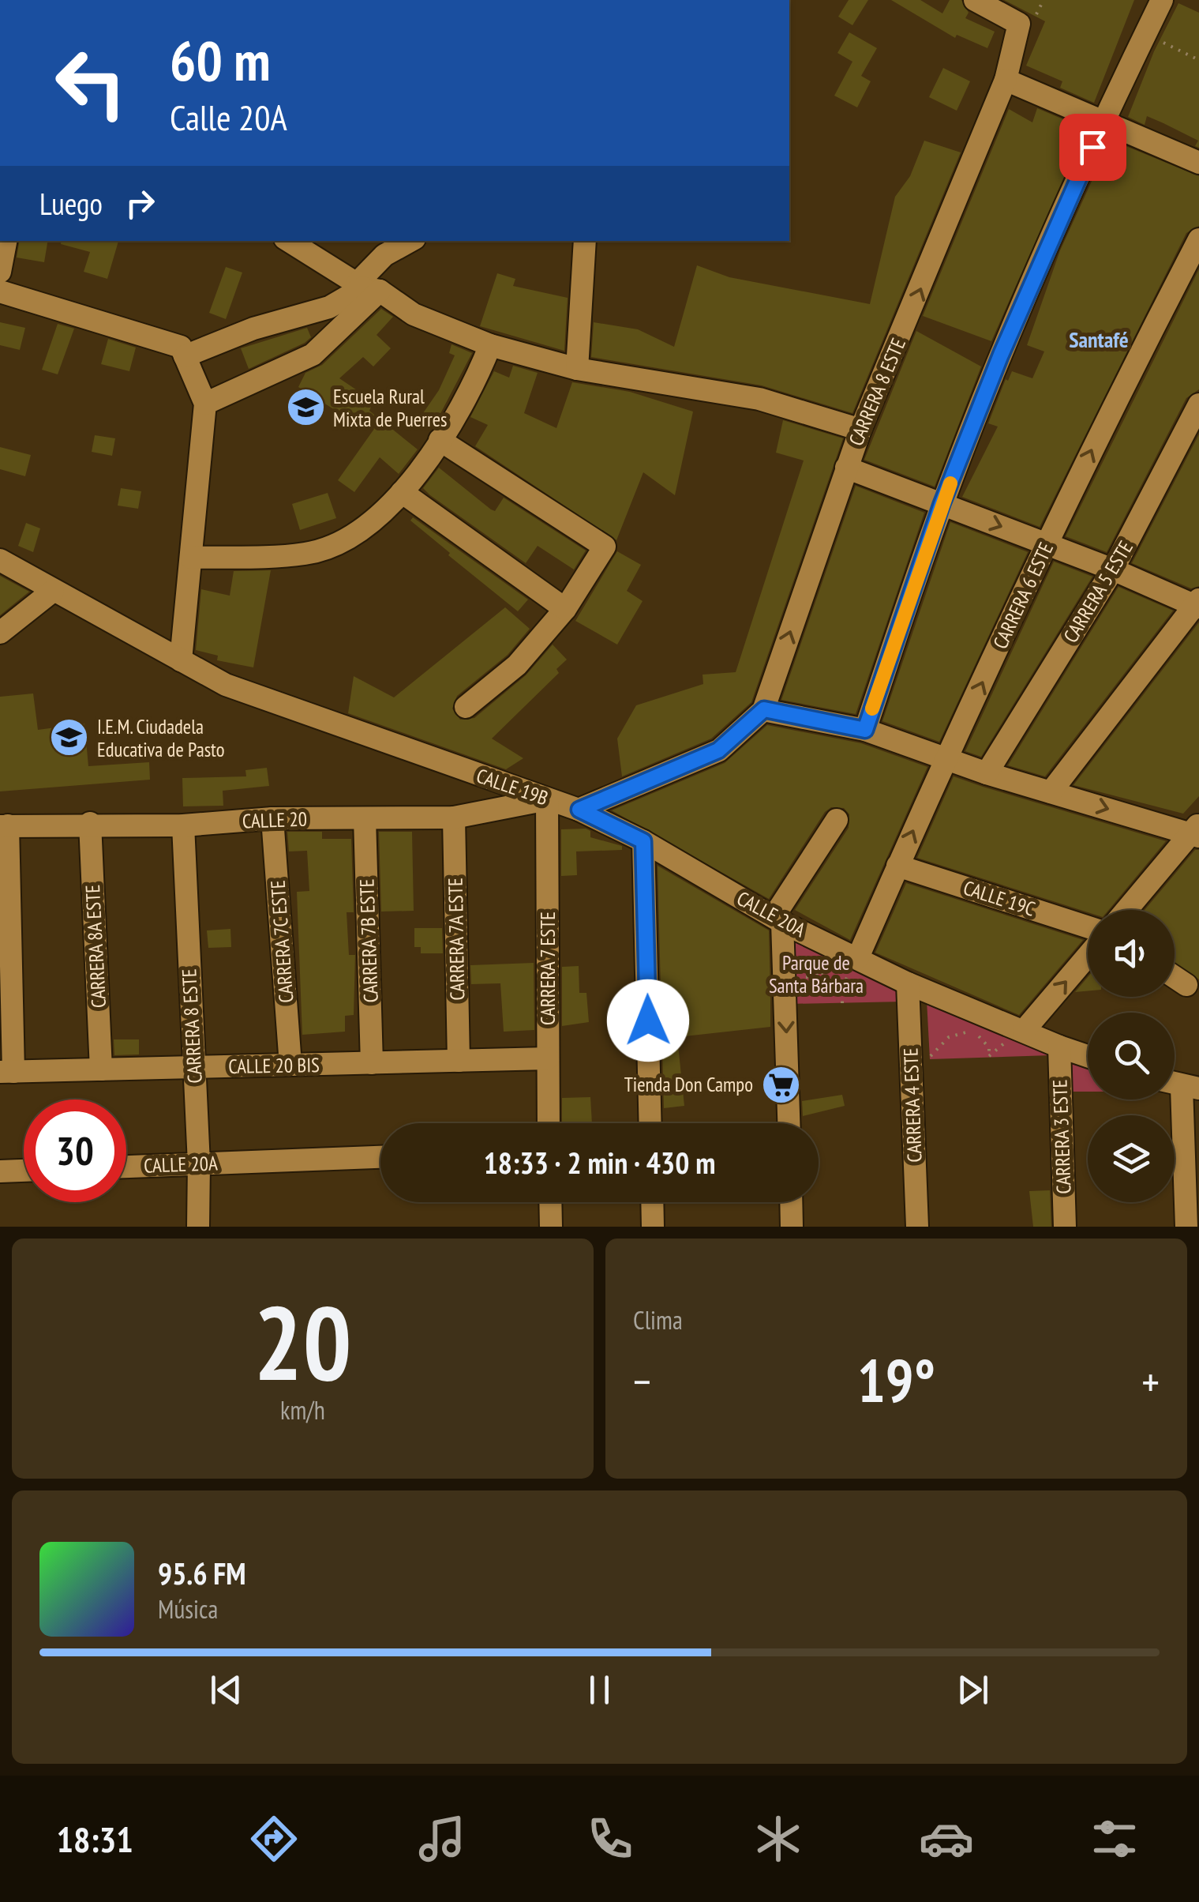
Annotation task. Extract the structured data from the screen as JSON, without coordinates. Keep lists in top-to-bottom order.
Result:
{
  "streets": {
    "street": [
      "CARRERA 8 ESTE",
      "CARRERA 5 ESTE",
      "CARRERA 6 ESTE",
      "CALLE 19B",
      "CALLE 20",
      "CALLE 19C",
      "CALLE 20A",
      "CARRERA 7A ESTE",
      "CARRERA 7B ESTE",
      "CARRERA 7C ESTE",
      "CARRERA 8A ESTE",
      "CARRERA 7 ESTE",
      "CALLE 20 BIS",
      "CARRERA 4 ESTE",
      "CARRERA 3 ESTE"
    ]
  },
  "crossings": [
    ["CARRERA 8 ESTE", "CALLE 20"],
    ["CARRERA 8 ESTE", "CALLE 20A"],
    ["CARRERA 8 ESTE", "CALLE 20 BIS"],
    ["CARRERA 6 ESTE", "CALLE 19C"],
    ["CARRERA 6 ESTE", "CALLE 20A"],
    ["CALLE 19B", "CALLE 20"],
    ["CALLE 19B", "CALLE 20A"],
    ["CALLE 19B", "CARRERA 7 ESTE"],
    ["CALLE 20", "CARRERA 7A ESTE"],
    ["CALLE 20", "CARRERA 7B ESTE"],
    ["CALLE 20", "CARRERA 7C ESTE"],
    ["CALLE 20", "CARRERA 8A ESTE"],
    ["CALLE 20", "CARRERA 7 ESTE"],
    ["CALLE 20A", "CARRERA 4 ESTE"],
    ["CALLE 20A", "CARRERA 3 ESTE"],
    ["CARRERA 7A ESTE", "CALLE 20 BIS"],
    ["CARRERA 7B ESTE", "CALLE 20 BIS"],
    ["CARRERA 7C ESTE", "CALLE 20 BIS"],
    ["CARRERA 8A ESTE", "CALLE 20 BIS"],
    ["CARRERA 7 ESTE", "CALLE 20 BIS"]
  ],
  "districts": ["Santafé"],
  "parks": ["Parque de Santa Bárbara"],
  "places": {
    "school or university": ["Escuela Rural Mixta de Puerres", "I.E.M. Ciudadela Educativa de Pasto"],
    "supermarket": ["Tienda Don Campo"]
  },
  "page": {
    "turn": ["60 m", "Calle 20A"],
    "then": "Luego",
    "limit": "30",
    "trip": "18:33 · 2 min · 430 m",
    "tile": [
      ["20", "km/h"],
      "Clima"
    ],
    "heat": ["−", "19°", "+"],
    "song": ["95.6 FM", "Música"],
    "tabs": "18:31"
  }
}
